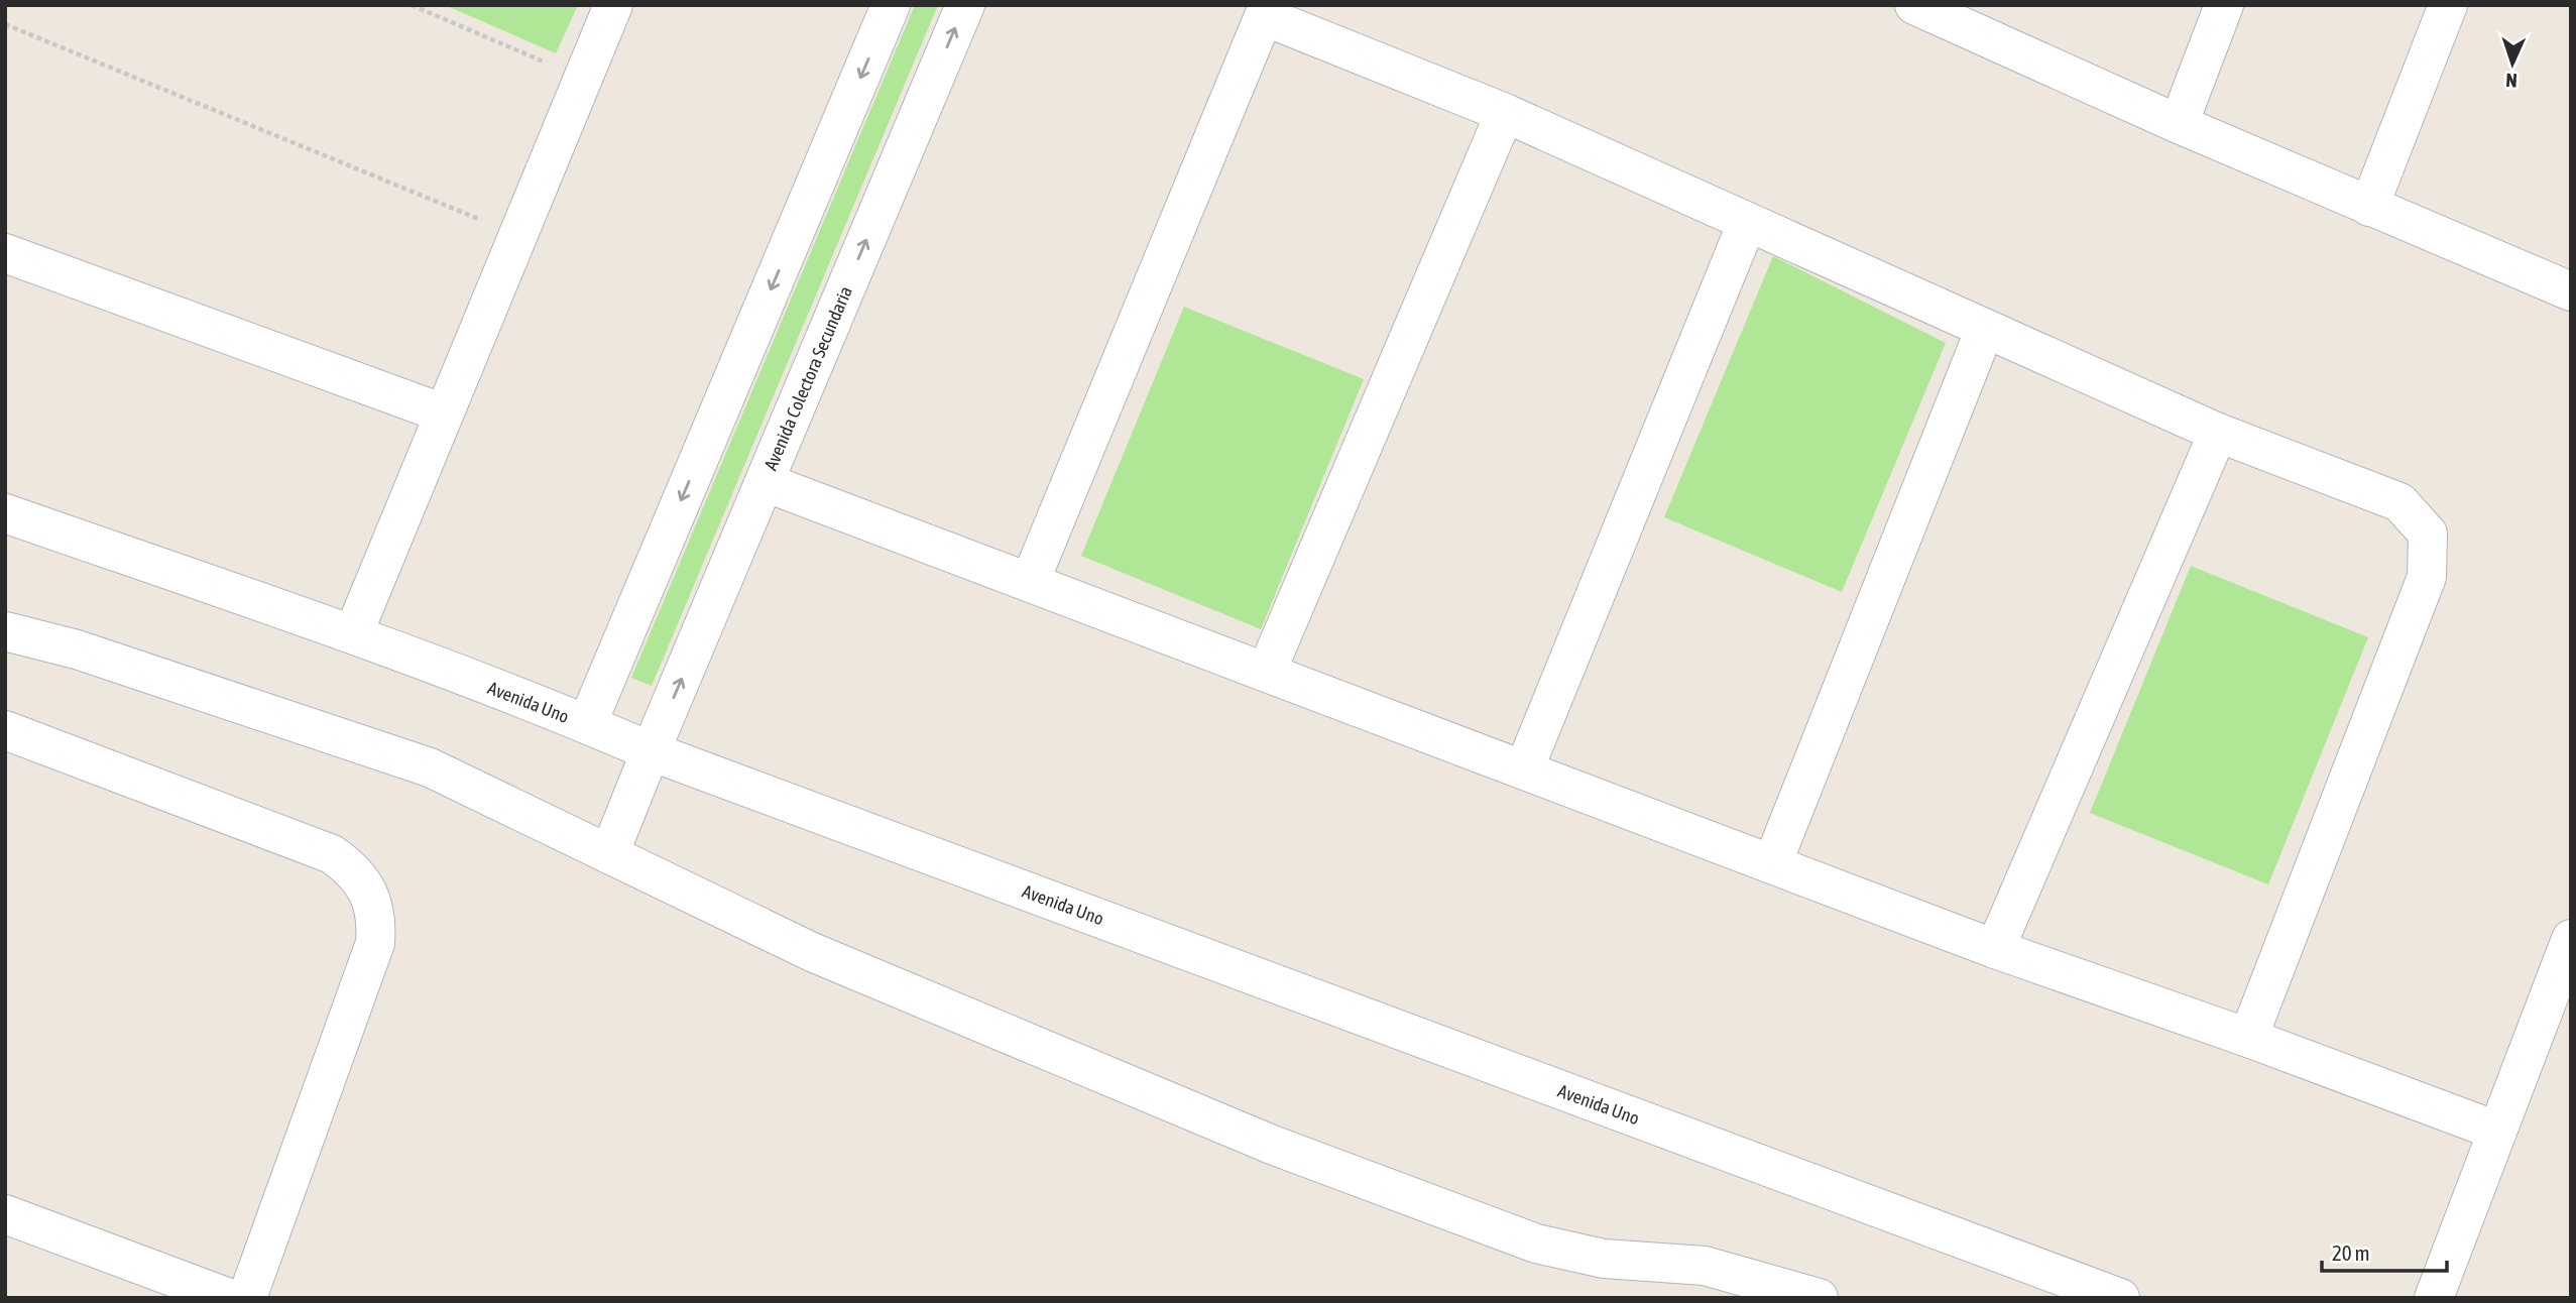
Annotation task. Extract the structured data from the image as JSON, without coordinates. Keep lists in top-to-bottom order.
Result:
{
  "streets": {
    "street": ["Avenida Colectora Secundaria", "Avenida Uno"]
  },
  "crossings": [
    ["Avenida Colectora Secundaria", "Avenida Uno"]
  ],
  "scale_bar": "20 m",
  "north": "bottom"
}
